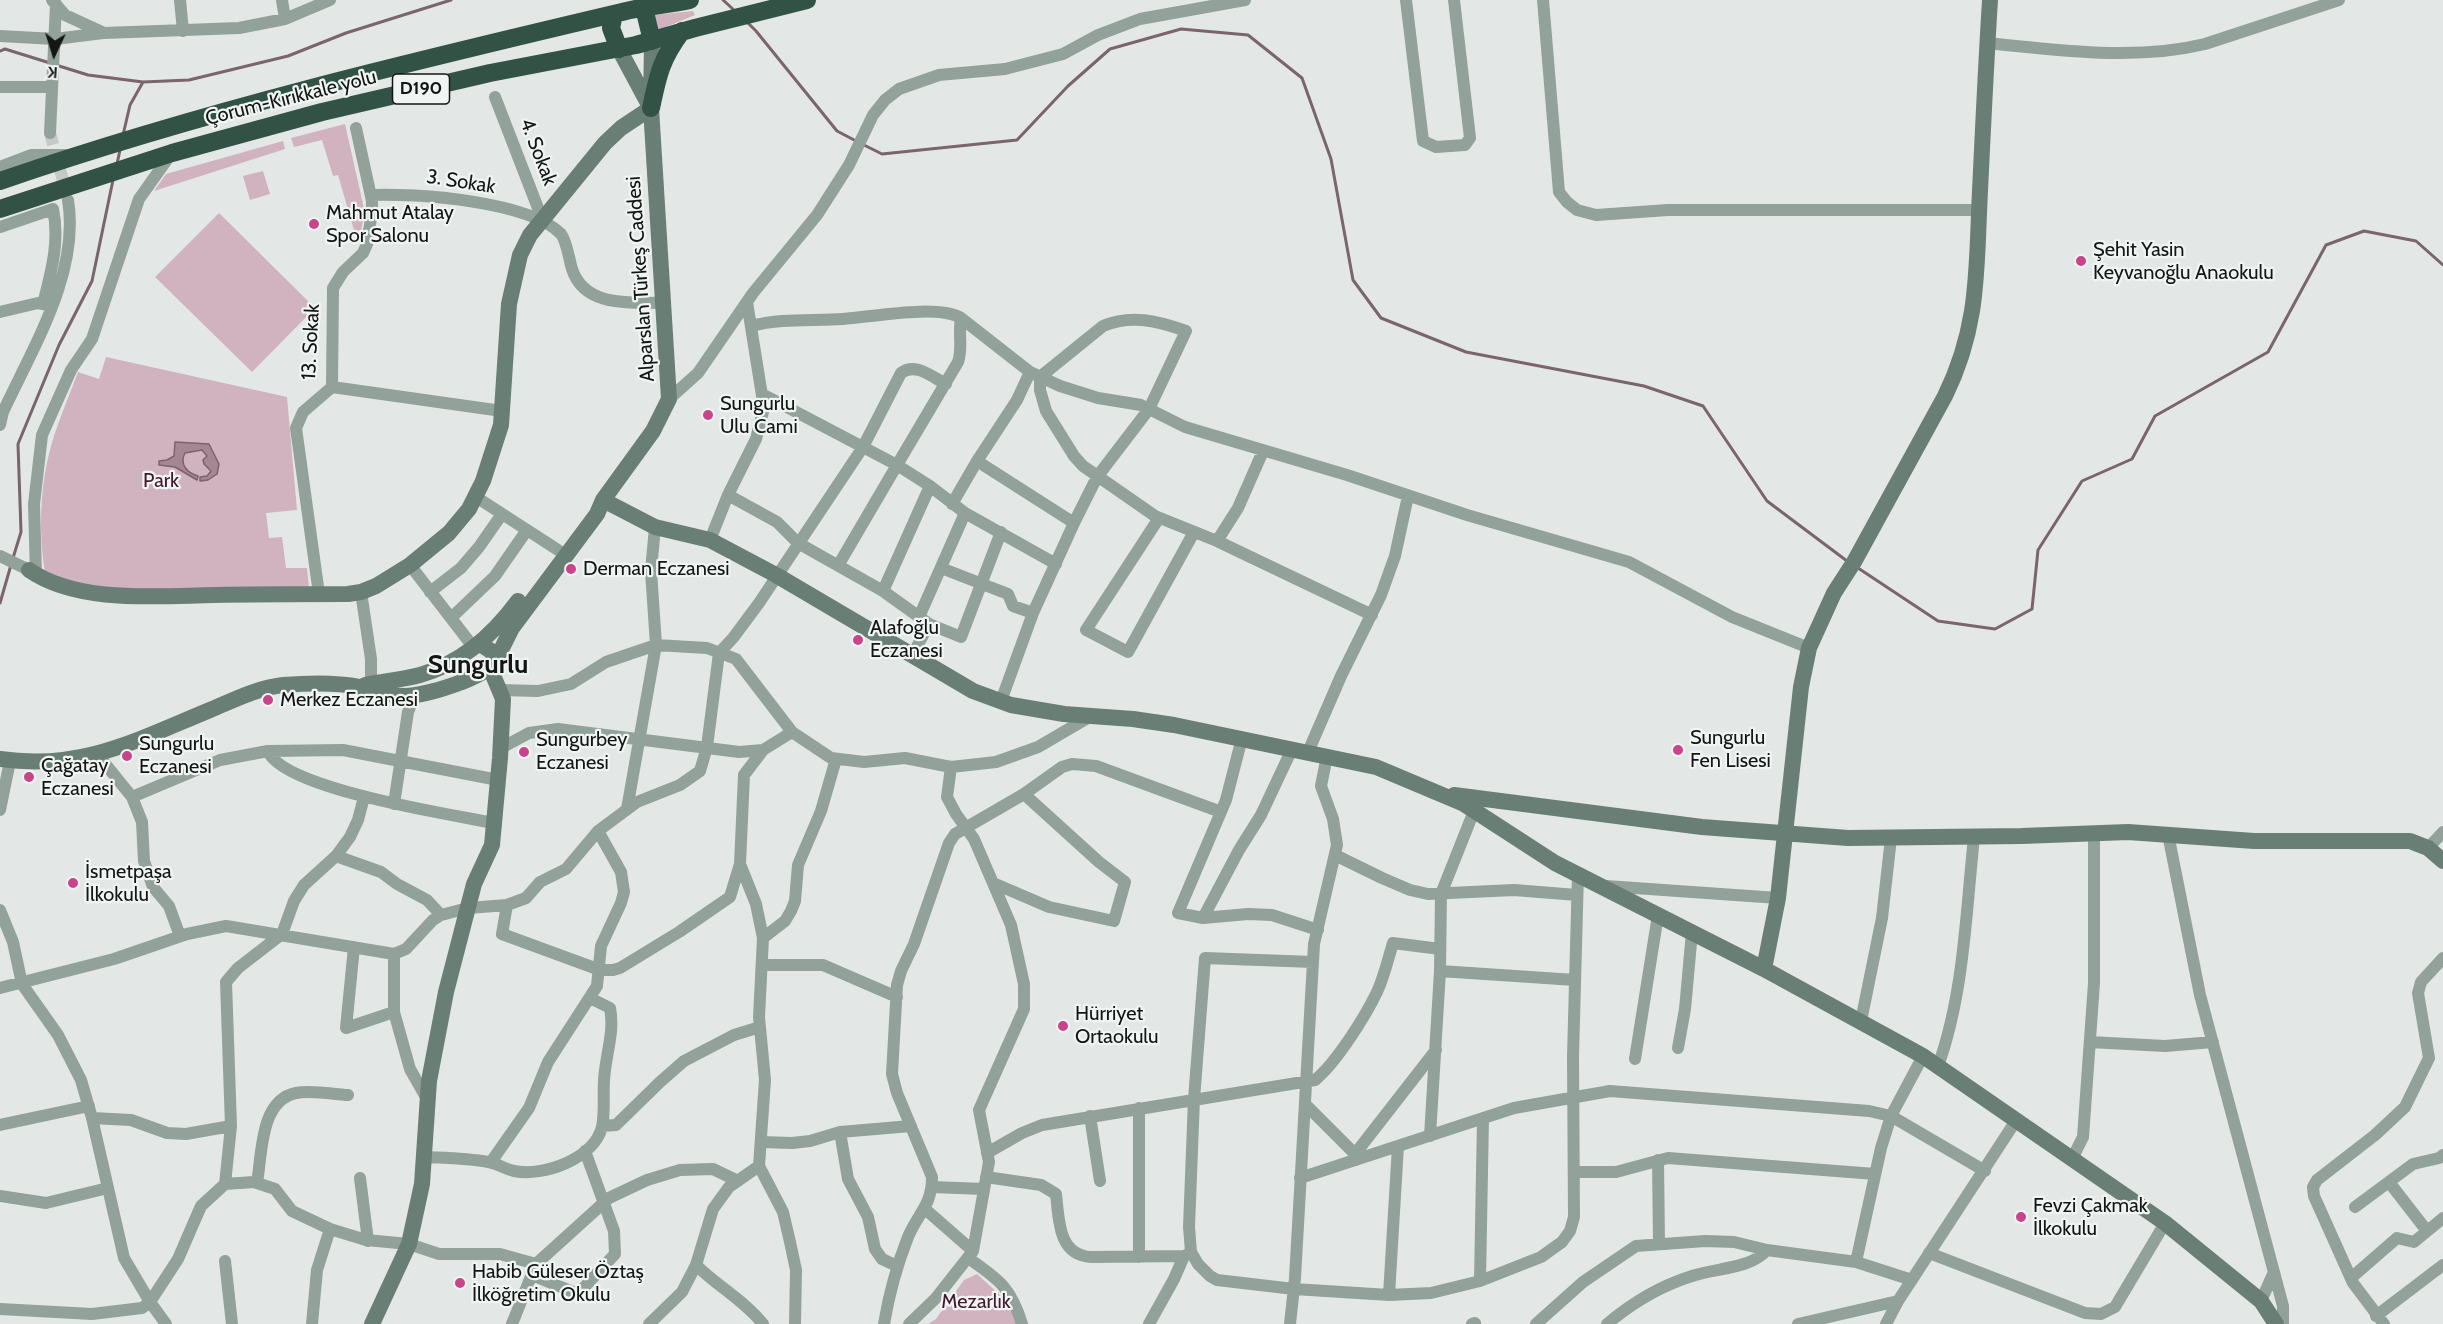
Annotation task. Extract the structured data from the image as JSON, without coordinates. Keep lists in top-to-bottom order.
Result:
{
  "streets": {
    "highway": ["D190", "Çorum-Kırıkkale yolu"],
    "street": [
      "4. Sokak",
      "3. Sokak",
      "Alparslan Türkeş Caddesi",
      "13. Sokak"
    ]
  },
  "crossings": [
    ["Çorum-Kırıkkale yolu", "Alparslan Türkeş Caddesi"],
    ["4. Sokak", "3. Sokak"],
    ["3. Sokak", "13. Sokak"]
  ],
  "districts": ["Sungurlu"],
  "parks": ["Park", "Mezarlık"],
  "places": [
    "Mahmut Atalay Spor Salonu",
    "Şehit Yasin Keyvanoğlu Anaokulu",
    "Sungurlu Ulu Cami",
    "Derman Eczanesi",
    "Alafoğlu Eczanesi",
    "Merkez Eczanesi",
    "Sungurlu Fen Lisesi",
    "Sungurbey Eczanesi",
    "Sungurlu Eczanesi",
    "Çağatay Eczanesi",
    "İsmetpaşa İlkokulu",
    "Hürriyet Ortaokulu",
    "Fevzi Çakmak İlkokulu",
    "Habib Güleser Öztaş İlköğretim Okulu"
  ],
  "north": "bottom"
}
